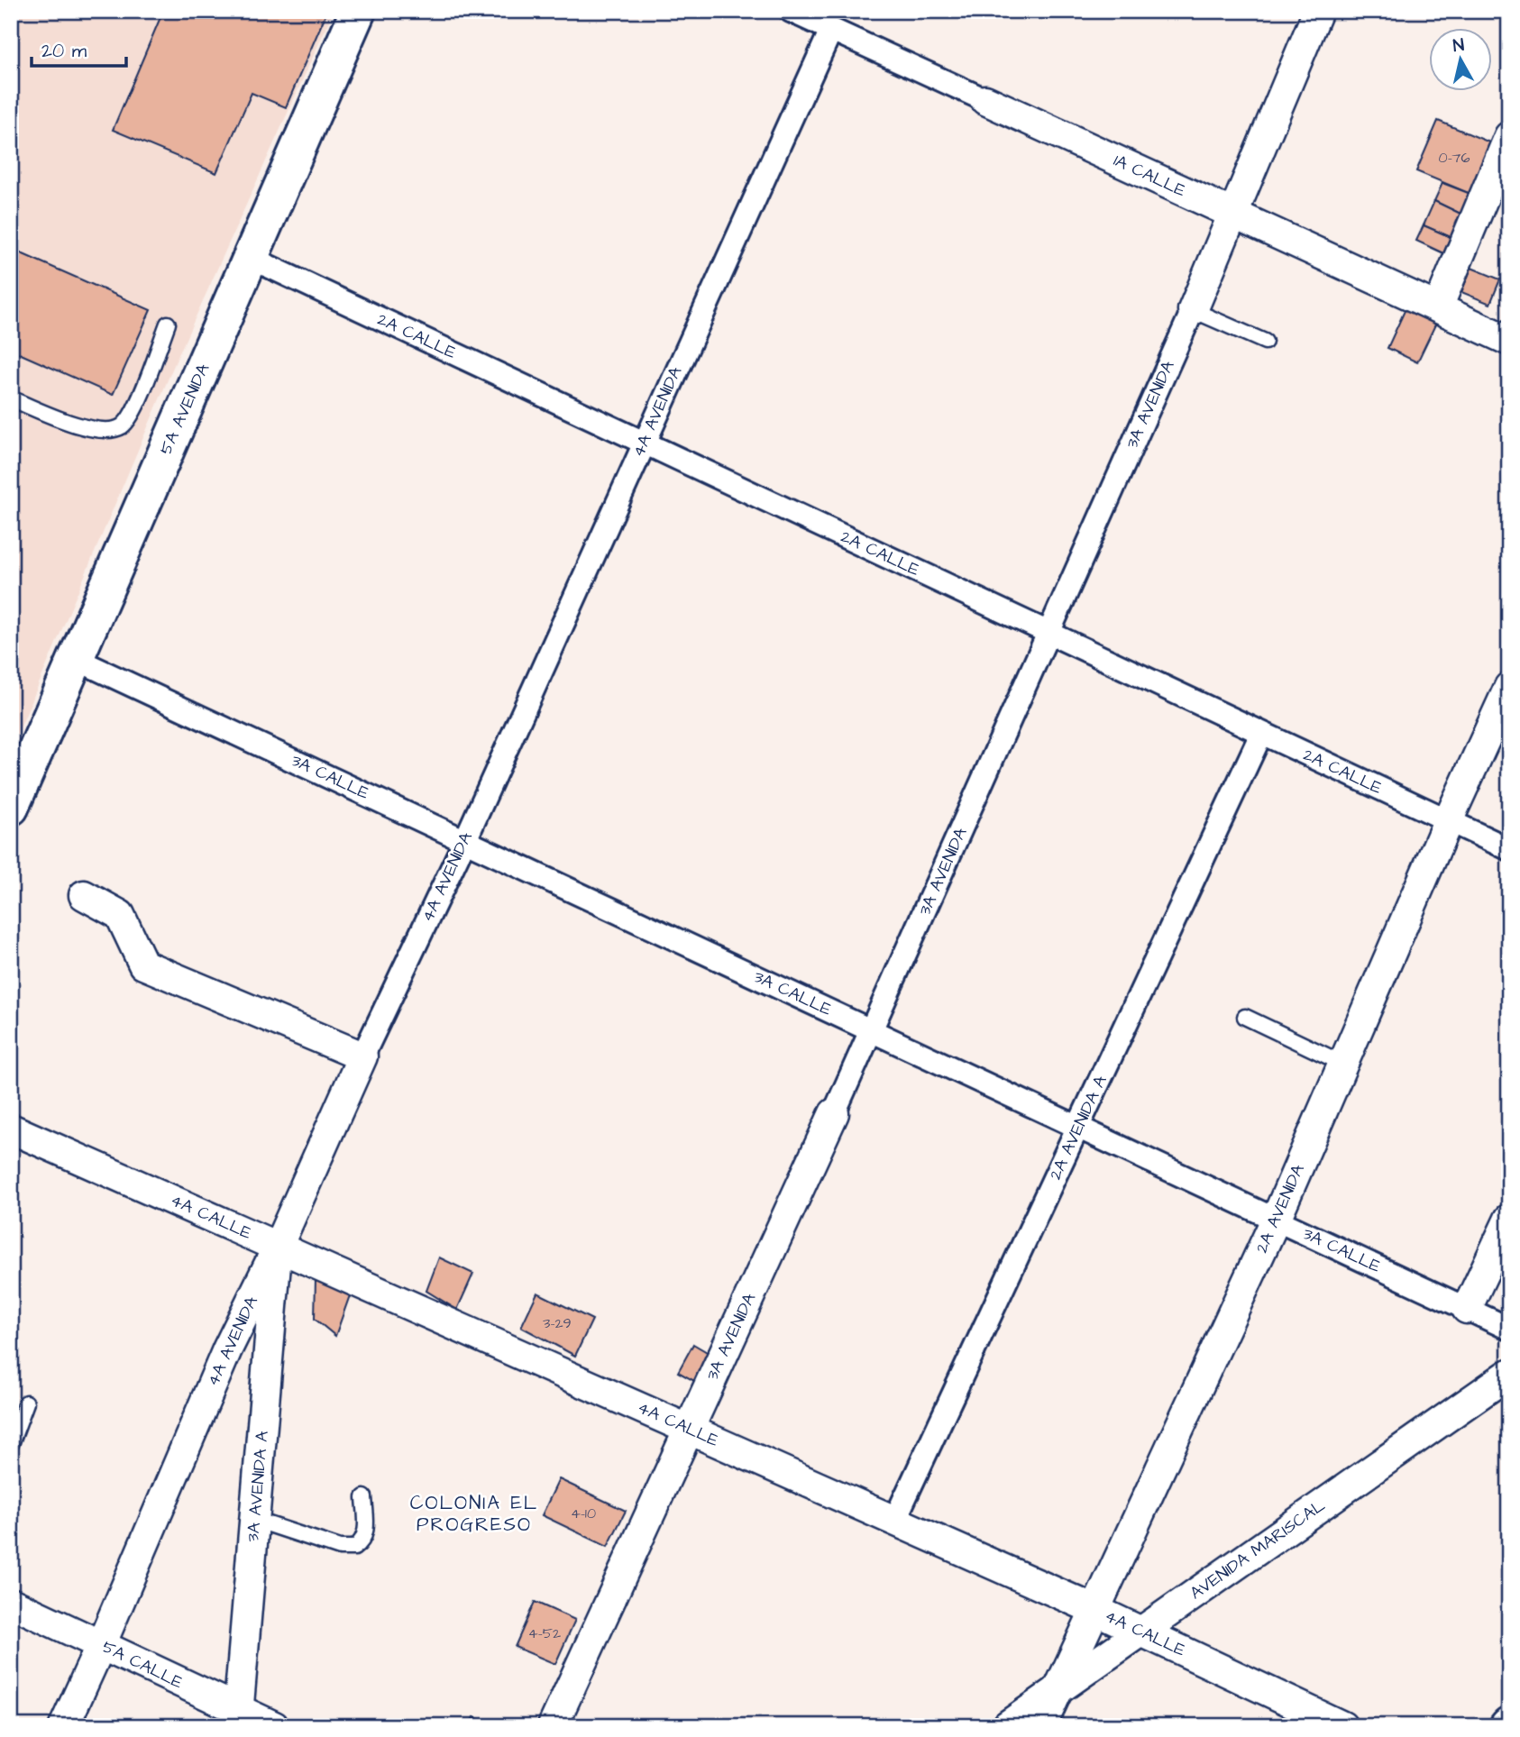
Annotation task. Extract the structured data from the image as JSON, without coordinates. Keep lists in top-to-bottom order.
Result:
{
  "streets": {
    "street": [
      "1A CALLE",
      "2A CALLE",
      "3A AVENIDA",
      "5A AVENIDA",
      "4A AVENIDA",
      "3A CALLE",
      "2A AVENIDA A",
      "2A AVENIDA",
      "4A CALLE",
      "3A AVENIDA A",
      "AVENIDA MARISCAL",
      "5A CALLE"
    ]
  },
  "crossings": [
    ["1A CALLE", "3A AVENIDA"],
    ["1A CALLE", "4A AVENIDA"],
    ["2A CALLE", "3A AVENIDA"],
    ["2A CALLE", "5A AVENIDA"],
    ["2A CALLE", "4A AVENIDA"],
    ["2A CALLE", "2A AVENIDA A"],
    ["2A CALLE", "2A AVENIDA"],
    ["3A AVENIDA", "3A CALLE"],
    ["3A AVENIDA", "4A CALLE"],
    ["5A AVENIDA", "3A CALLE"],
    ["4A AVENIDA", "3A CALLE"],
    ["4A AVENIDA", "4A CALLE"],
    ["4A AVENIDA", "3A AVENIDA A"],
    ["4A AVENIDA", "5A CALLE"],
    ["3A CALLE", "2A AVENIDA A"],
    ["3A CALLE", "2A AVENIDA"],
    ["2A AVENIDA A", "4A CALLE"],
    ["2A AVENIDA", "4A CALLE"],
    ["2A AVENIDA", "AVENIDA MARISCAL"],
    ["4A CALLE", "3A AVENIDA A"],
    ["4A CALLE", "AVENIDA MARISCAL"],
    ["3A AVENIDA A", "5A CALLE"]
  ],
  "districts": ["COLONIA EL PROGRESO"],
  "house_numbers": [
    "0-76",
    "3-29",
    "4-10",
    "4-52"
  ],
  "scale_bar": "20 m",
  "north": "top"
}
